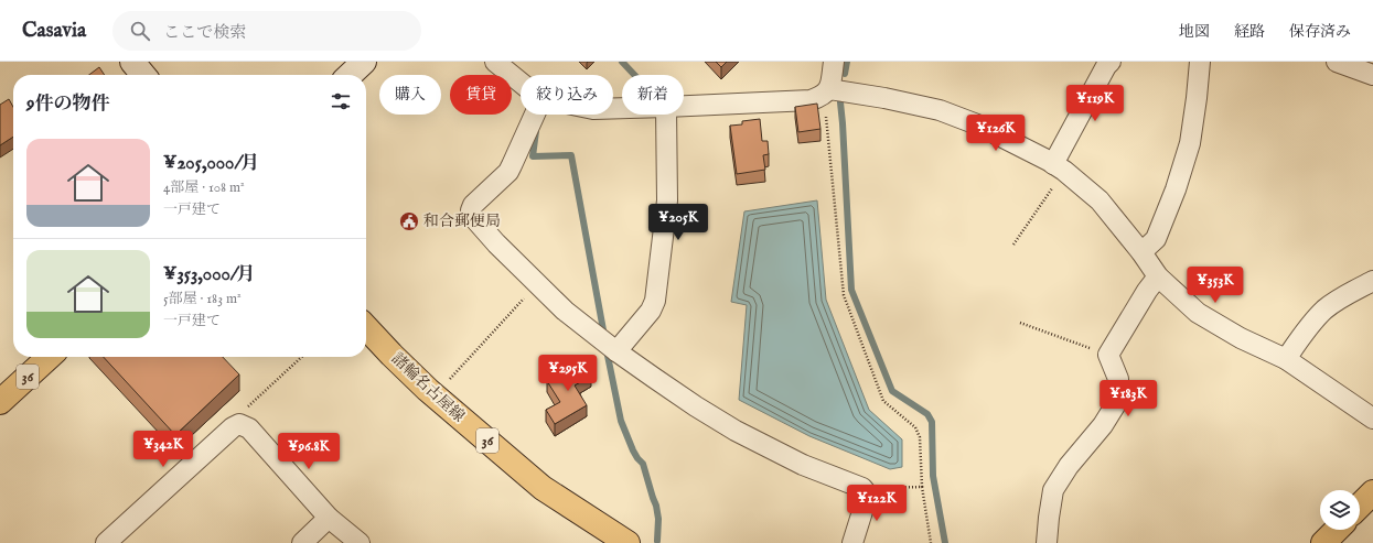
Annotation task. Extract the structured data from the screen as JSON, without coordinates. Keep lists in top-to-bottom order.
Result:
{
  "streets": {
    "main road": ["36", "諸輪名古屋線"]
  },
  "places": {
    "public building": ["和合郵便局"]
  },
  "page": {
    "header": "Casavia",
    "search": "ここで検索",
    "nav": ["地図", "経路", "保存済み"],
    "chip": [
      "購入",
      "賃貸",
      "絞り込み",
      "新着"
    ],
    "heading": "9件の物件",
    "price": [
      "¥119K",
      "¥126K",
      "¥205K",
      "¥353K",
      "¥295K",
      "¥183K",
      "¥342K",
      "¥96.8K",
      "¥122K"
    ],
    "list": [
      {
        "name": "¥205,000/月",
        "note": "4部屋 · 108 m² · 一戸建て"
      },
      {
        "name": "¥353,000/月",
        "note": "5部屋 · 183 m² · 一戸建て"
      }
    ]
  }
}
